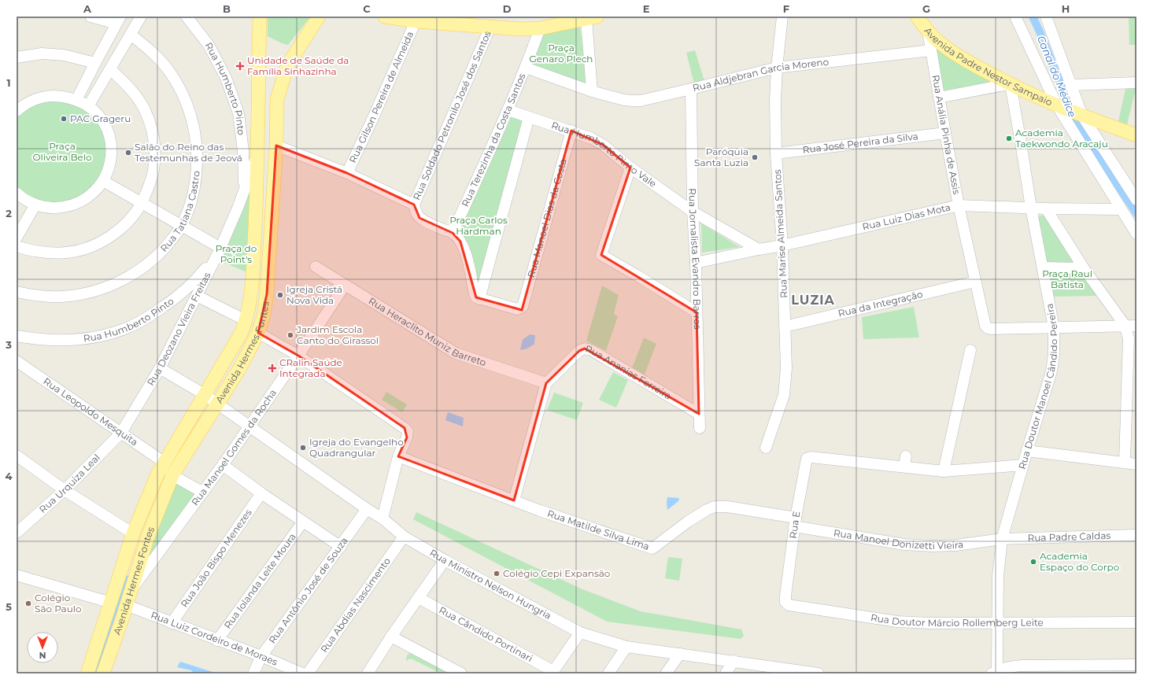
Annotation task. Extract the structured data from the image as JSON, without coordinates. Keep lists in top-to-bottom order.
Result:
{
  "streets": {
    "main road": ["Avenida Padre Nestor Sampaio", "Avenida Hermes Fontes"],
    "street": [
      "Rua Aldjebran Garcia Moreno",
      "Rua Humberto Pinto",
      "Rua Gilson Pereira de Almeida",
      "Rua Soldado Petronilo José dos Santos",
      "Rua Anália Pinha de Assis",
      "Rua Terezinha da Costa Santos",
      "Rua José Pereira da Silva",
      "Rua Humberto Pinto Vale",
      "Rua Tatiana Castro",
      "Rua Luiz Dias Mota",
      "Rua Manoel Dias da Costa",
      "Rua Marise Almeida Santos",
      "Rua Jornalista Evandro Barros",
      "Rua da Integração",
      "Rua Deozano Vieira Freitas",
      "Rua Heraclito Muniz Barreto",
      "Rua Ananias Ferreira",
      "Rua Doutor Manoel Cândido Pereira",
      "Rua Leopoldo Mesquita",
      "Rua Manoel Gomes da Rocha",
      "Rua Urquiza Leal",
      "Rua E",
      "Rua Matilde Silva Lima",
      "Rua Padre Caldas",
      "Rua Manoel Donizetti Vieira",
      "Rua João Bispo Menezes",
      "Rua Iolanda Leite Moura",
      "Rua Ministro Nelson Hungria",
      "Rua Antônio José de Souza",
      "Rua Abdias Nascimento",
      "Rua Doutor Márcio Rollemberg Leite",
      "Rua Cândido Portinari",
      "Rua Luiz Cordeiro de Moraes"
    ]
  },
  "crossings": [
    ["Avenida Padre Nestor Sampaio", "Rua Anália Pinha de Assis"],
    ["Avenida Padre Nestor Sampaio", "Rua Doutor Manoel Cândido Pereira"],
    ["Rua Aldjebran Garcia Moreno", "Rua Anália Pinha de Assis"],
    ["Rua Aldjebran Garcia Moreno", "Rua Marise Almeida Santos"],
    ["Rua Aldjebran Garcia Moreno", "Rua Jornalista Evandro Barros"],
    ["Rua Humberto Pinto", "Rua Deozano Vieira Freitas"],
    ["Rua Anália Pinha de Assis", "Rua José Pereira da Silva"],
    ["Rua Anália Pinha de Assis", "Rua Luiz Dias Mota"],
    ["Rua Anália Pinha de Assis", "Rua da Integração"],
    ["Rua Anália Pinha de Assis", "Rua Doutor Manoel Cândido Pereira"],
    ["Rua Terezinha da Costa Santos", "Rua Humberto Pinto Vale"],
    ["Rua José Pereira da Silva", "Rua Marise Almeida Santos"],
    ["Rua Humberto Pinto Vale", "Rua Luiz Dias Mota"],
    ["Rua Humberto Pinto Vale", "Rua Manoel Dias da Costa"],
    ["Rua Humberto Pinto Vale", "Rua Jornalista Evandro Barros"],
    ["Rua Luiz Dias Mota", "Rua Marise Almeida Santos"],
    ["Rua Luiz Dias Mota", "Rua Jornalista Evandro Barros"],
    ["Rua Luiz Dias Mota", "Rua Doutor Manoel Cândido Pereira"],
    ["Rua Marise Almeida Santos", "Rua da Integração"],
    ["Rua Jornalista Evandro Barros", "Rua Ananias Ferreira"],
    ["Rua Deozano Vieira Freitas", "Avenida Hermes Fontes"],
    ["Rua Deozano Vieira Freitas", "Rua Leopoldo Mesquita"],
    ["Rua Deozano Vieira Freitas", "Rua Urquiza Leal"],
    ["Rua Deozano Vieira Freitas", "Rua Ministro Nelson Hungria"],
    ["Rua Heraclito Muniz Barreto", "Rua Ananias Ferreira"],
    ["Rua Heraclito Muniz Barreto", "Rua Manoel Gomes da Rocha"],
    ["Avenida Hermes Fontes", "Rua Leopoldo Mesquita"],
    ["Avenida Hermes Fontes", "Rua Manoel Gomes da Rocha"],
    ["Avenida Hermes Fontes", "Rua Ministro Nelson Hungria"],
    ["Avenida Hermes Fontes", "Rua Luiz Cordeiro de Moraes"],
    ["Rua Doutor Manoel Cândido Pereira", "Rua Padre Caldas"],
    ["Rua Doutor Manoel Cândido Pereira", "Rua Manoel Donizetti Vieira"],
    ["Rua Doutor Manoel Cândido Pereira", "Rua Doutor Márcio Rollemberg Leite"],
    ["Rua Leopoldo Mesquita", "Rua Urquiza Leal"],
    ["Rua Manoel Gomes da Rocha", "Rua Ministro Nelson Hungria"],
    ["Rua E", "Rua Matilde Silva Lima"],
    ["Rua E", "Rua Manoel Donizetti Vieira"],
    ["Rua E", "Rua Doutor Márcio Rollemberg Leite"],
    ["Rua Matilde Silva Lima", "Rua Manoel Donizetti Vieira"],
    ["Rua Padre Caldas", "Rua Manoel Donizetti Vieira"],
    ["Rua João Bispo Menezes", "Rua Luiz Cordeiro de Moraes"],
    ["Rua Iolanda Leite Moura", "Rua Luiz Cordeiro de Moraes"],
    ["Rua Ministro Nelson Hungria", "Rua Antônio José de Souza"],
    ["Rua Ministro Nelson Hungria", "Rua Abdias Nascimento"],
    ["Rua Antônio José de Souza", "Rua Luiz Cordeiro de Moraes"]
  ],
  "districts": ["LUZIA"],
  "water": ["Canal do Médice"],
  "parks": [
    "Praça Genaro Plech",
    "Praça Oliveira Belo",
    "Praça Carlos Hardman",
    "Praça do Point's",
    "Praça Raul Batista"
  ],
  "places": {
    "health": ["Unidade de Saúde da Família Sinhazinha", "CRalin Saúde Integrada"],
    "other": [
      "PAC Grageru",
      "Academia Taekwondo Aracaju",
      "Salão do Reino das Testemunhas de Jeová",
      "Paróquia Santa Luzia",
      "Igreja Cristã Nova Vida",
      "Jardim Escola Canto do Girassol",
      "Igreja do Evangelho Quadrangular",
      "Academia Espaço do Corpo",
      "Colégio Cepi Expansão",
      "Colégio São Paulo"
    ]
  },
  "north": "bottom",
  "grid": {
    "columns": [
      "A",
      "B",
      "C",
      "D",
      "E",
      "F",
      "G",
      "H"
    ],
    "rows": [
      "1",
      "2",
      "3",
      "4",
      "5"
    ]
  }
}
